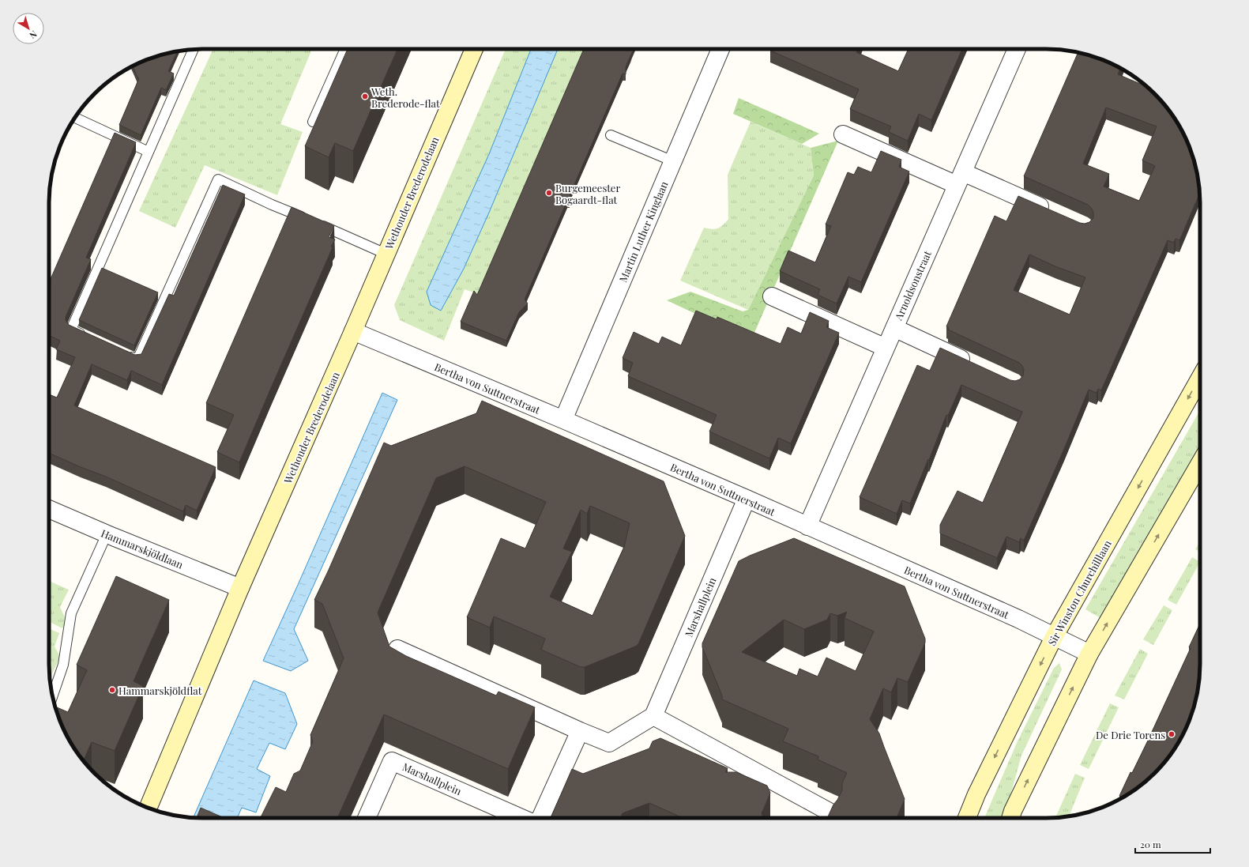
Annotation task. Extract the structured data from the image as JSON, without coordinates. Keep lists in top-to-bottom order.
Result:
{
  "streets": {
    "street": [
      "Wethouder Brederodelaan",
      "Martin Luther Kinglaan",
      "Arnoldsonstraat",
      "Bertha von Suttnerstraat",
      "Hammarskjöldlaan",
      "Sir Winston Churchilllaan",
      "Marshallplein"
    ]
  },
  "crossings": [
    ["Wethouder Brederodelaan", "Bertha von Suttnerstraat"],
    ["Wethouder Brederodelaan", "Hammarskjöldlaan"],
    ["Martin Luther Kinglaan", "Bertha von Suttnerstraat"],
    ["Arnoldsonstraat", "Bertha von Suttnerstraat"],
    ["Bertha von Suttnerstraat", "Sir Winston Churchilllaan"],
    ["Bertha von Suttnerstraat", "Marshallplein"]
  ],
  "places": [
    "Weth. Brederode-flat",
    "Burgemeester Bogaardt-flat",
    "Hammarskjöldflat",
    "De Drie Torens"
  ],
  "scale_bar": "20 m",
  "north": "bottom right"
}
